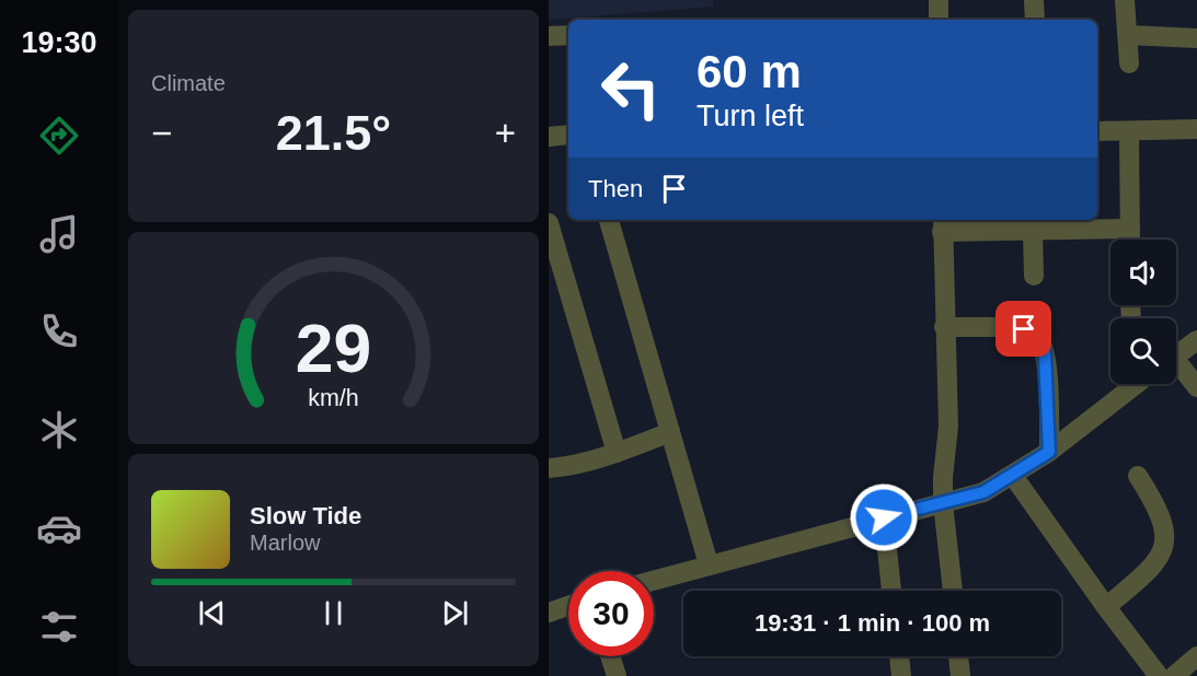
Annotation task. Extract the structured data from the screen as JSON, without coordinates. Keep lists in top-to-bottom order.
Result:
{
  "page": {
    "tabs": "19:30",
    "tile": "Climate",
    "turn": ["60 m", "Turn left"],
    "heat": ["−", "21.5°", "+"],
    "then": "Then",
    "song": ["Slow Tide", "Marlow"],
    "limit": "30",
    "trip": "19:31 · 1 min · 100 m",
    "gauge": ["29", "km/h"]
  }
}
